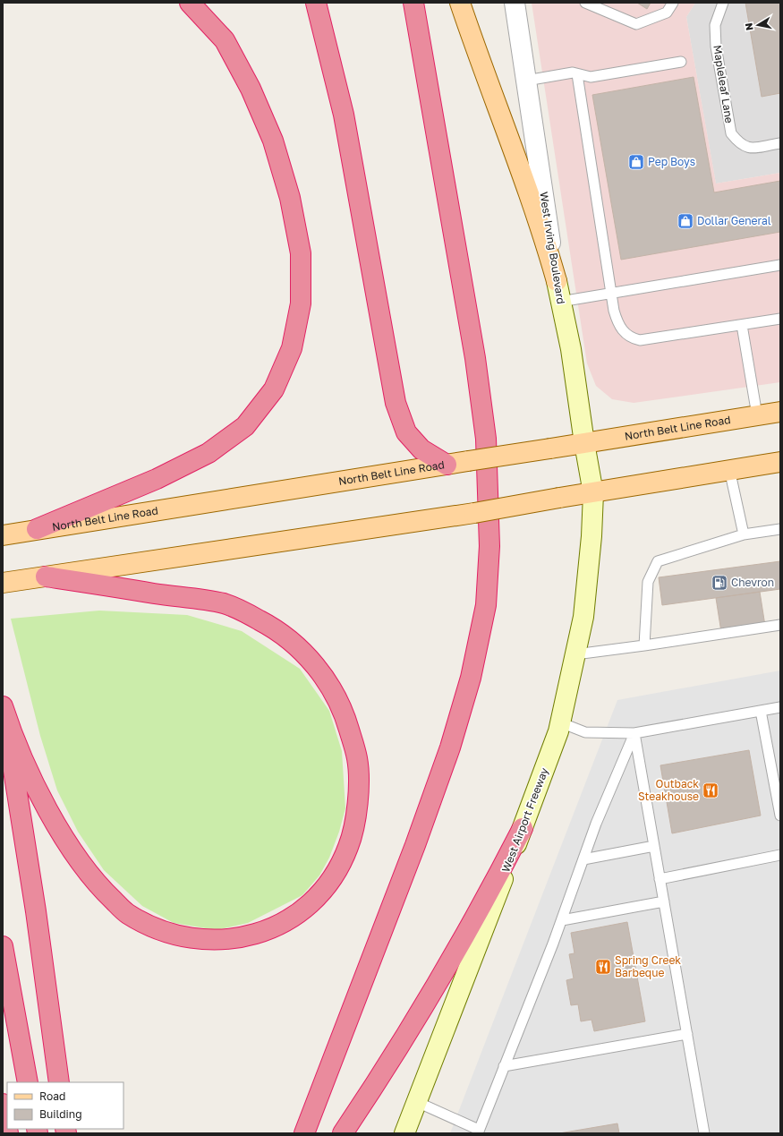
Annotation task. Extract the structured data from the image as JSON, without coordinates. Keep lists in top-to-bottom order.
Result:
{
  "streets": {
    "main road": ["West Irving Boulevard", "North Belt Line Road", "West Airport Freeway"],
    "lane": ["Mapleleaf Lane"]
  },
  "crossings": [
    ["West Irving Boulevard", "North Belt Line Road"],
    ["West Irving Boulevard", "West Airport Freeway"]
  ],
  "places": {
    "shop": ["Pep Boys", "Dollar General"],
    "fuel station": ["Chevron"],
    "restaurant": ["Outback Steakhouse", "Spring Creek Barbeque"]
  },
  "legend": ["Road", "Building"],
  "north": "left"
}
